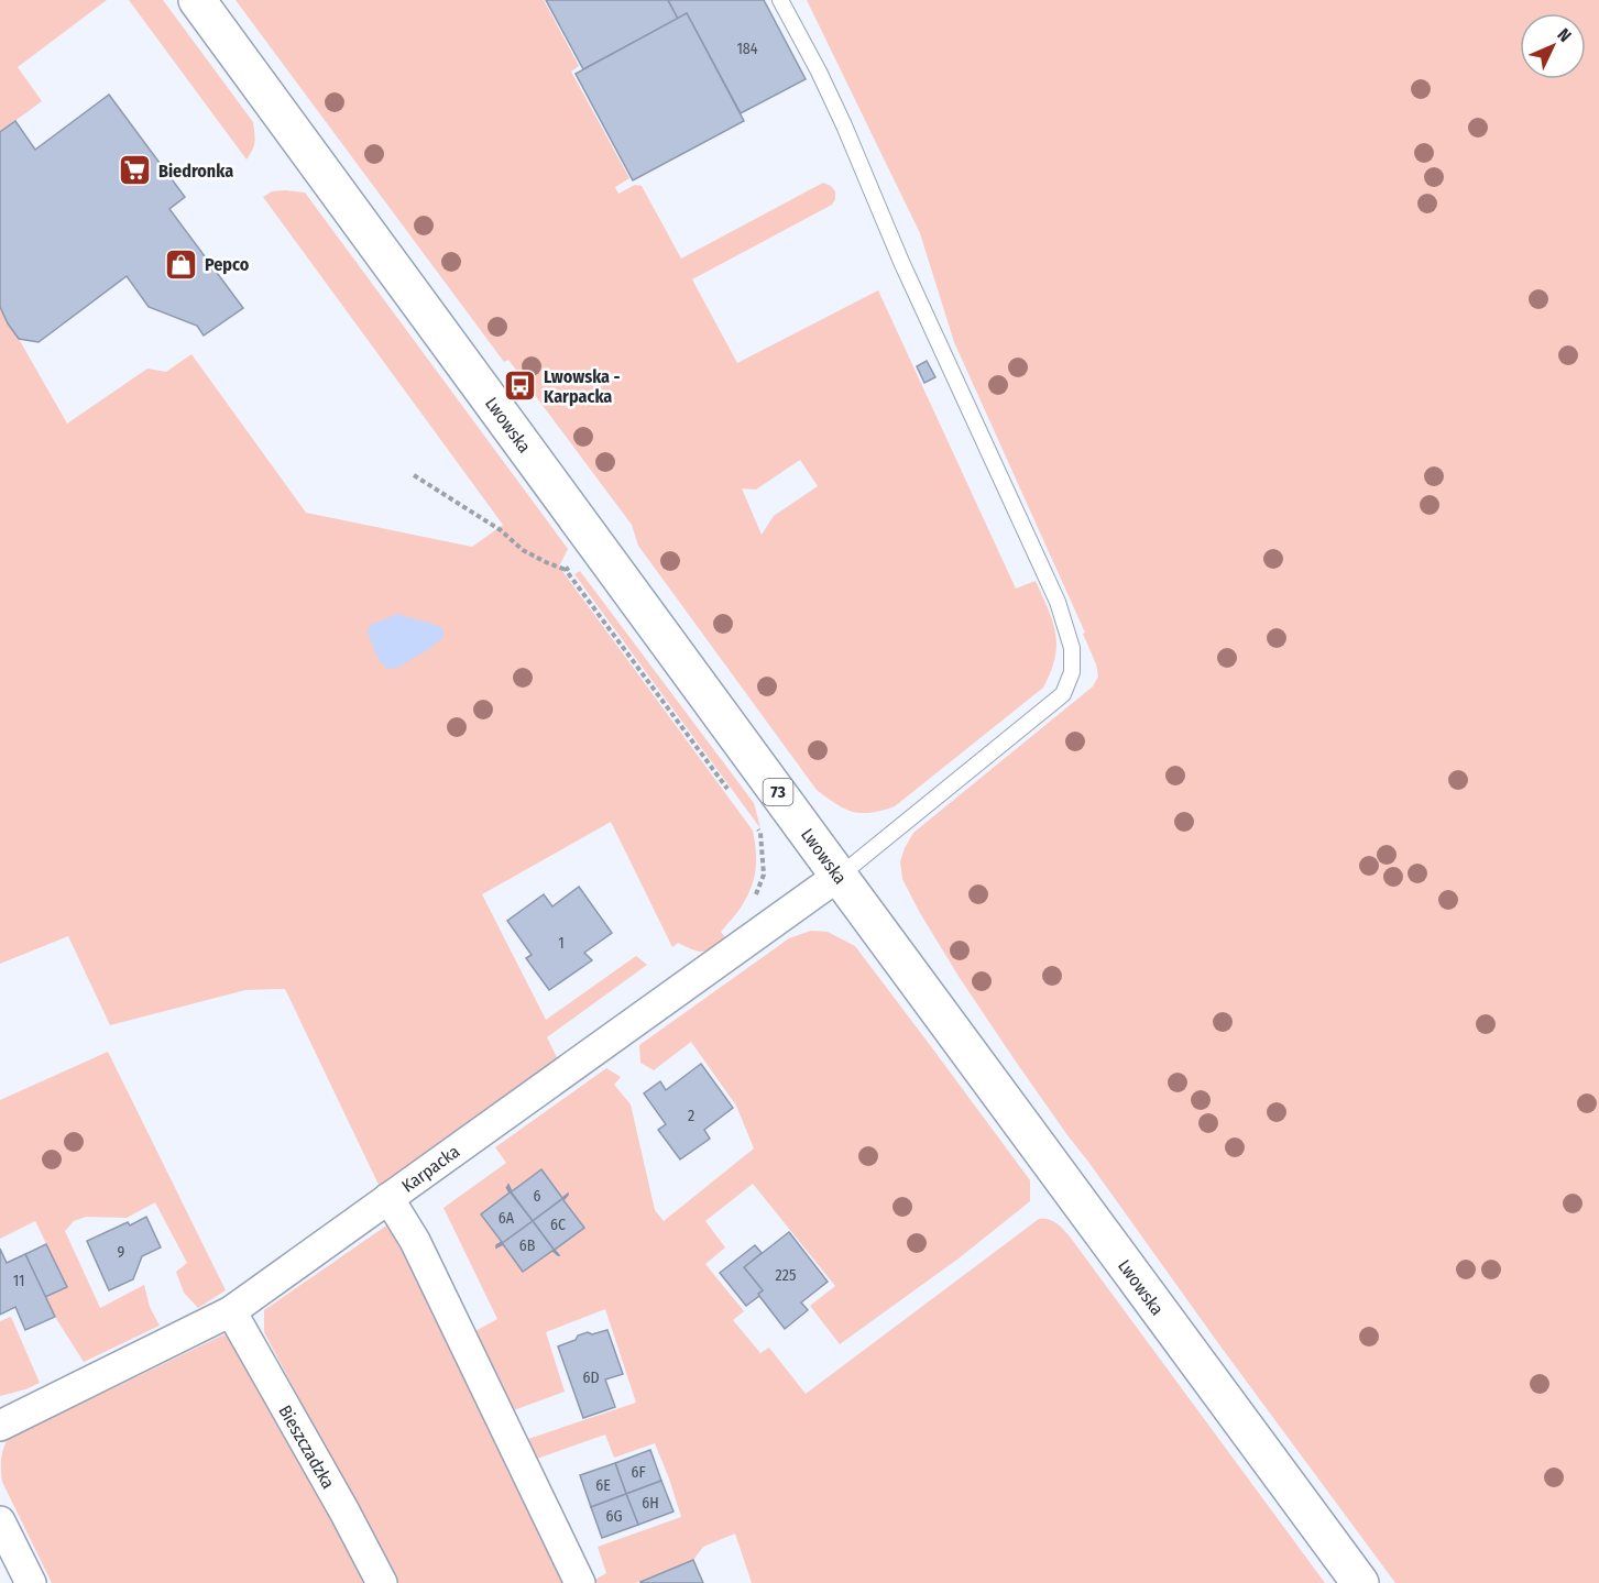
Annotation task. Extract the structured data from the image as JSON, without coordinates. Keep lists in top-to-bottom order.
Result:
{
  "streets": {
    "main road": ["Lwowska", "73"],
    "street": ["Karpacka", "Bieszczadzka"]
  },
  "crossings": [
    ["Lwowska", "Karpacka"],
    ["Karpacka", "Bieszczadzka"]
  ],
  "places": {
    "supermarket": ["Biedronka"],
    "shop": ["Pepco"],
    "bus stop": ["Lwowska - Karpacka"]
  },
  "house_numbers": [
    "184",
    "1",
    "2",
    "6",
    "6A",
    "6C",
    "6B",
    "9",
    "225",
    "11",
    "6D",
    "6F",
    "6E",
    "6H",
    "6G"
  ],
  "north": "top right"
}
